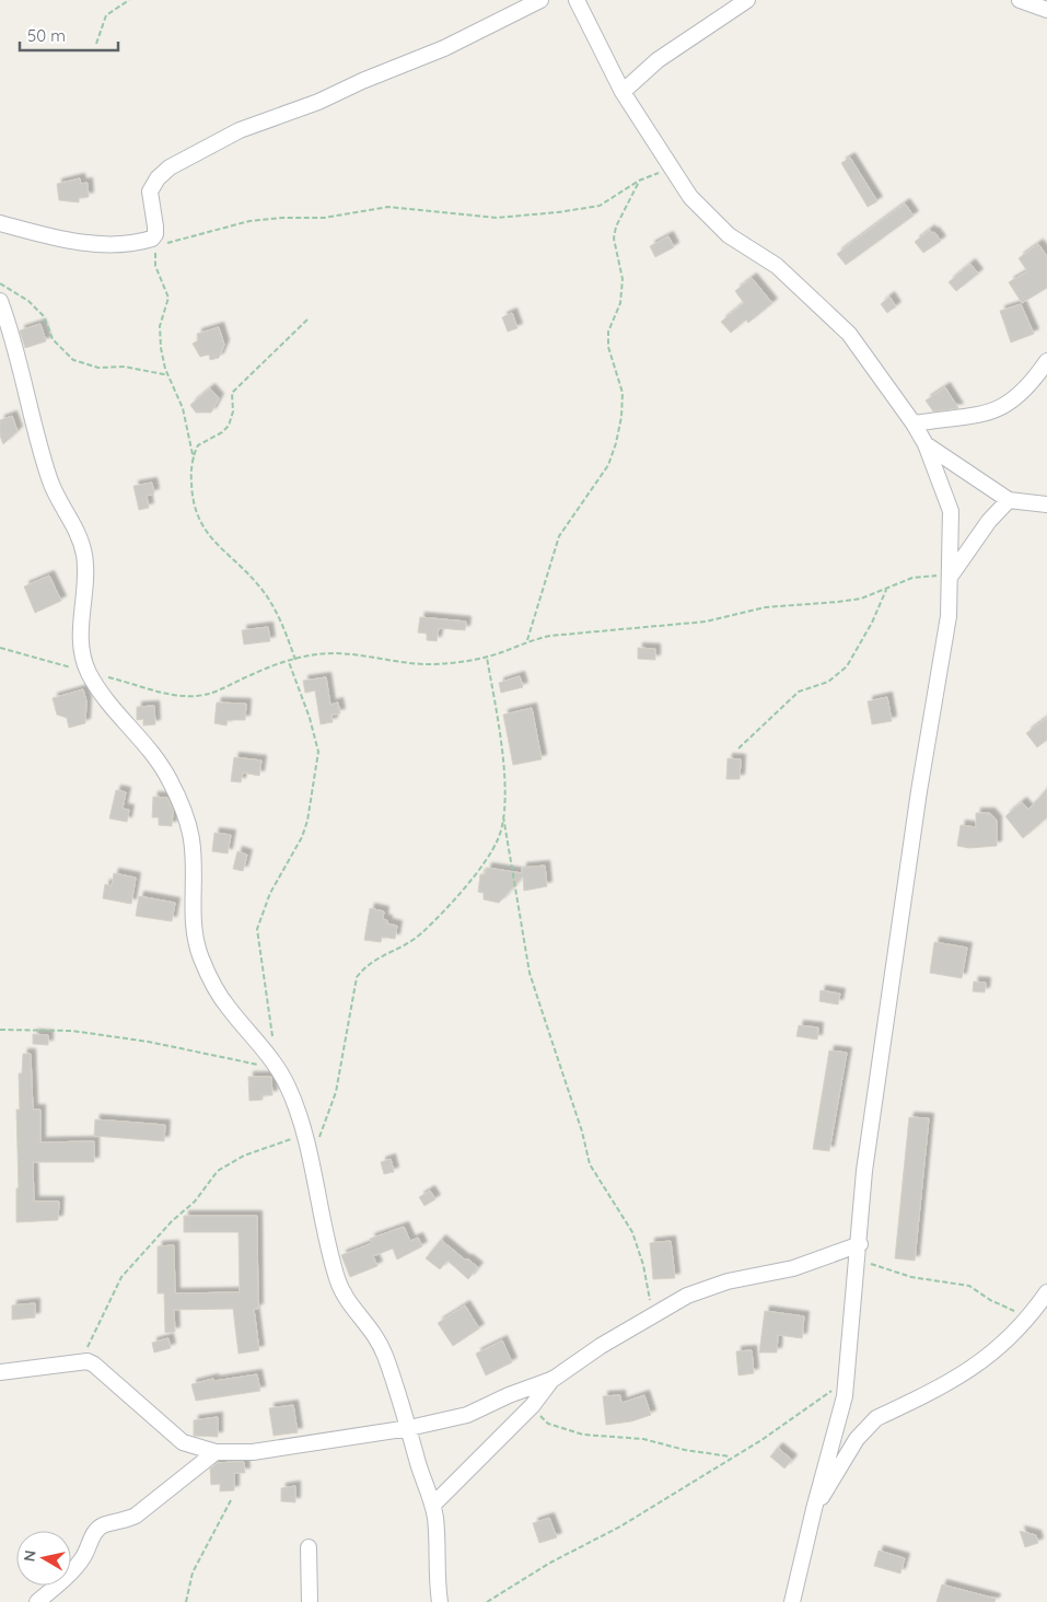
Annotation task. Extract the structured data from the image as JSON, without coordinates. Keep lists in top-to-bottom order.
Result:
{
  "scale_bar": "50 m",
  "north": "left"
}
